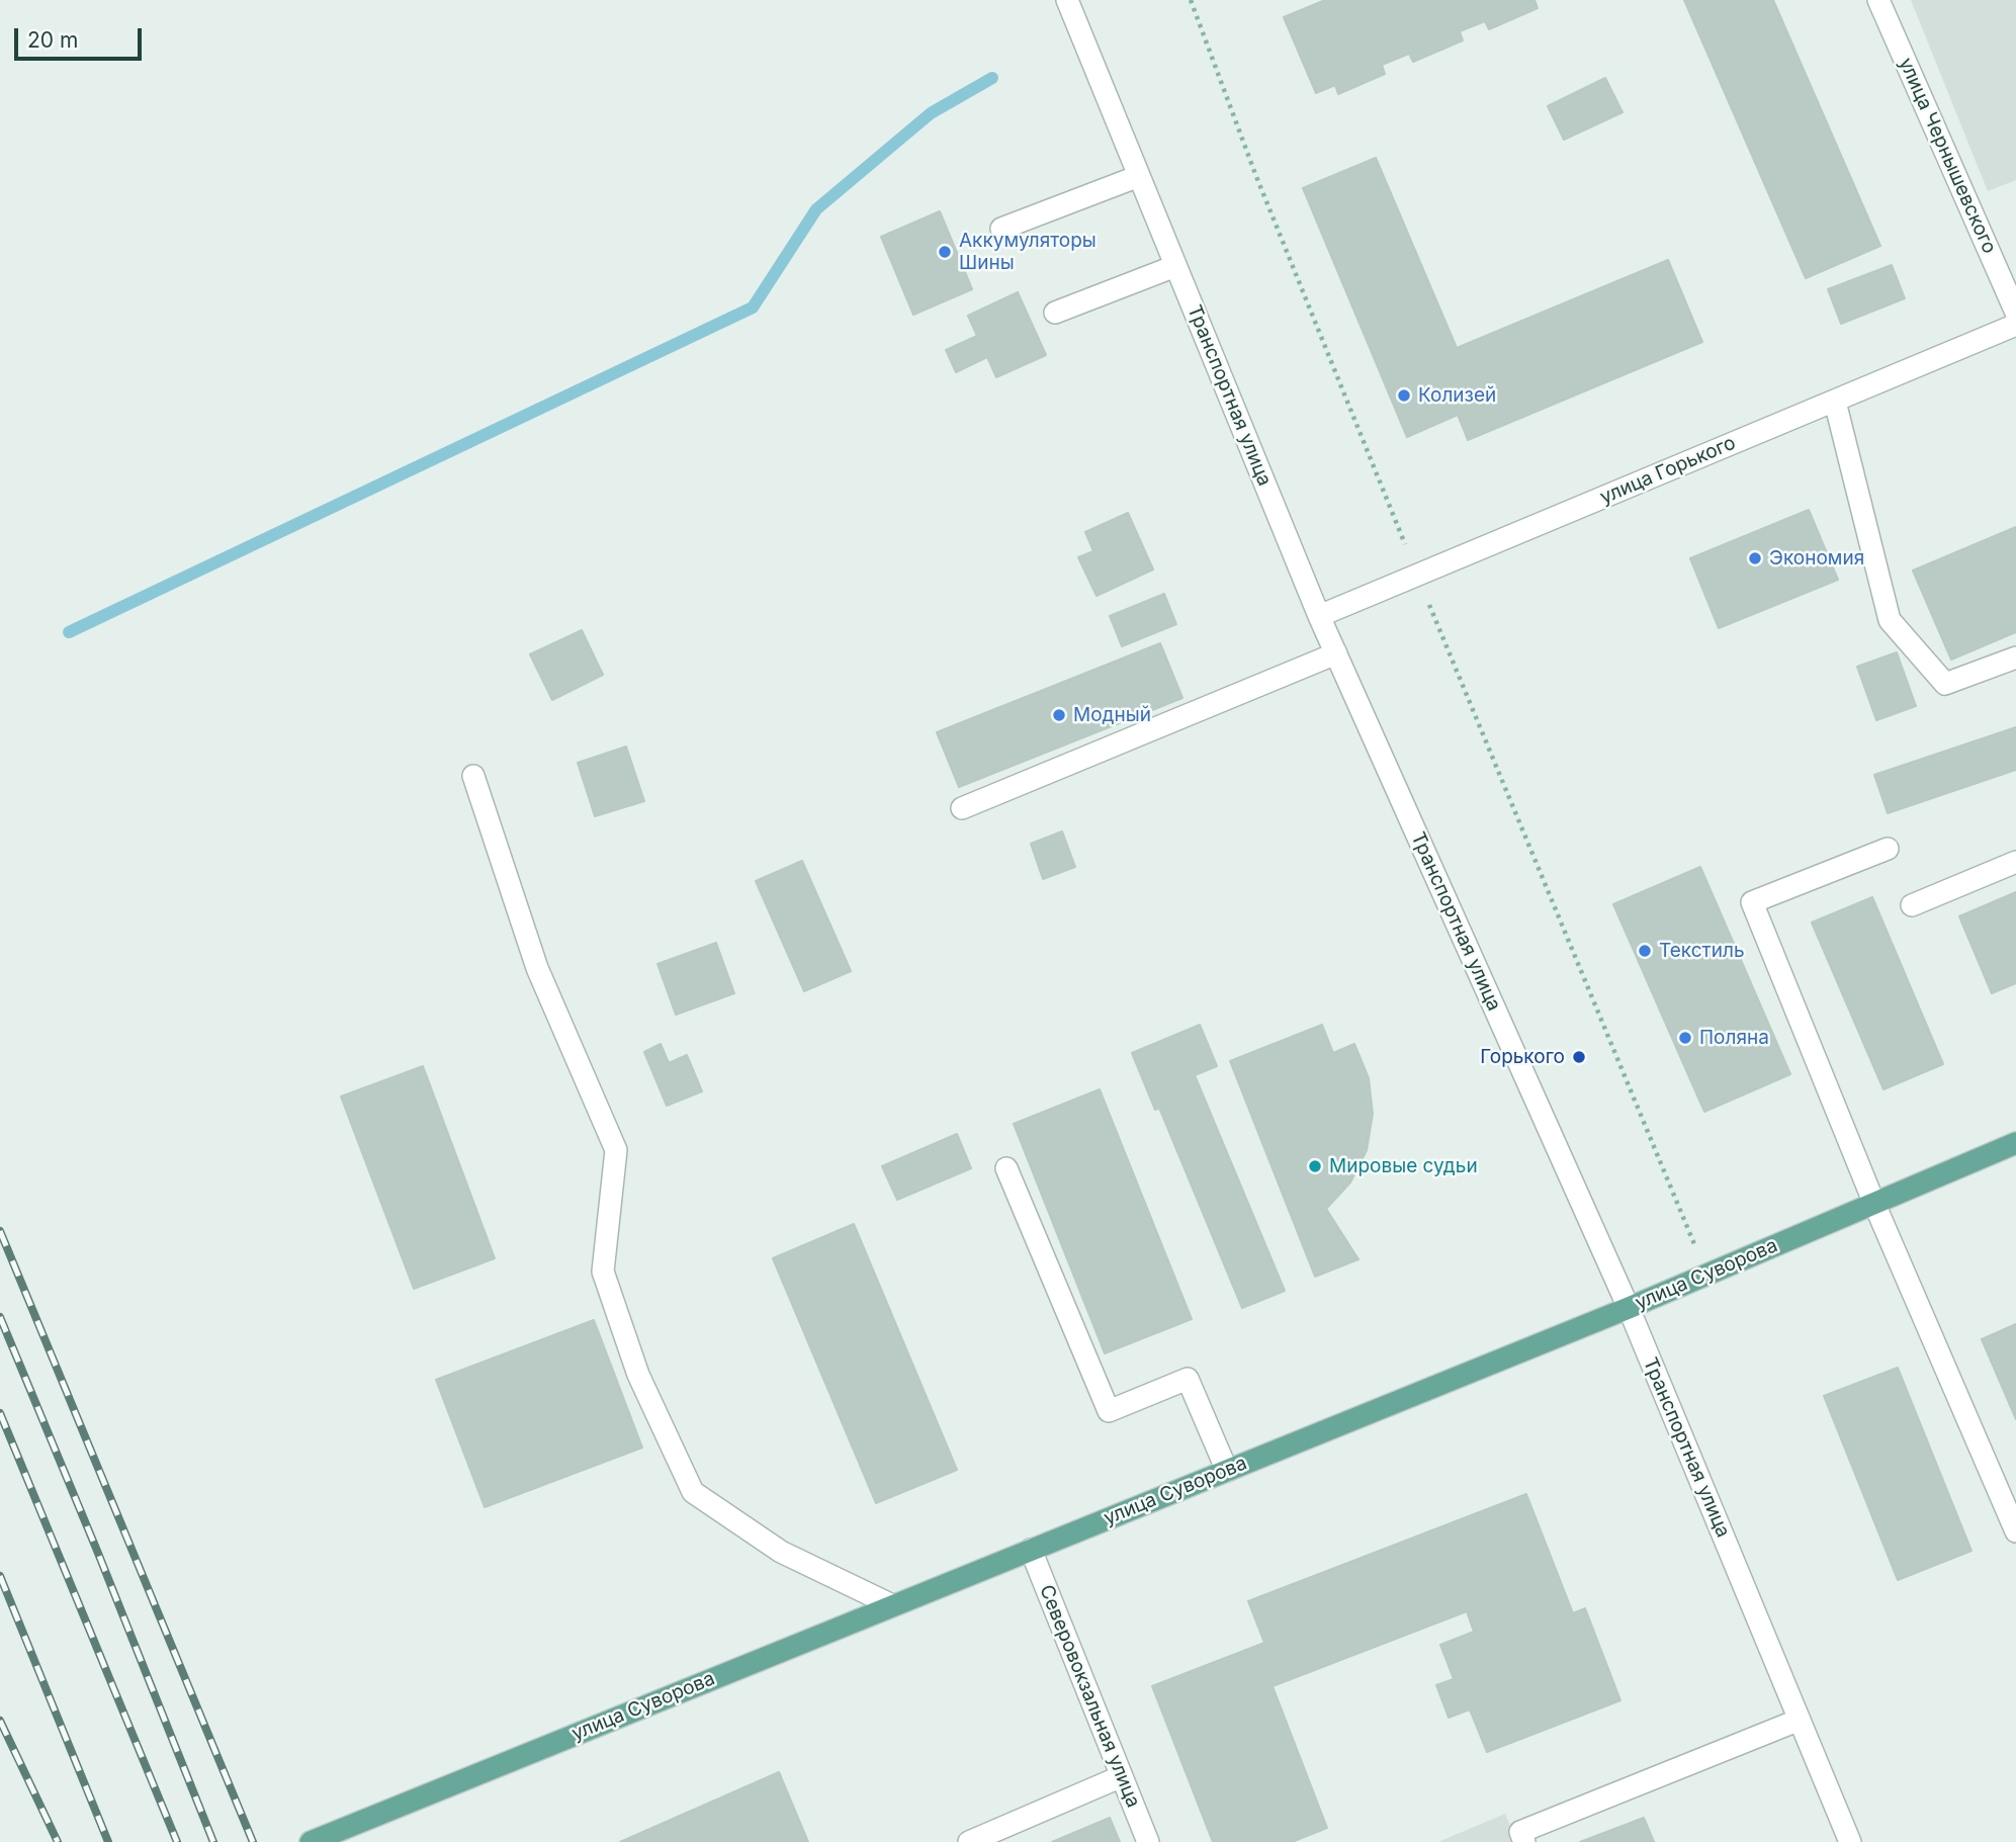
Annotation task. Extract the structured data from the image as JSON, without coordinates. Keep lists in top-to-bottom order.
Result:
{
  "streets": {
    "main road": ["улица Суворова"],
    "street": [
      "улица Чернышевского",
      "Транспортная улица",
      "улица Горького",
      "Северовокзальная улица"
    ]
  },
  "crossings": [
    ["Транспортная улица", "улица Горького"],
    ["Транспортная улица", "улица Суворова"],
    ["улица Суворова", "Северовокзальная улица"]
  ],
  "places": [
    "Аккумуляторы Шины",
    "Колизей",
    "Экономия",
    "Модный",
    "Текстиль",
    "Поляна",
    "Горького",
    "Мировые судьи"
  ],
  "scale_bar": "20 m"
}
